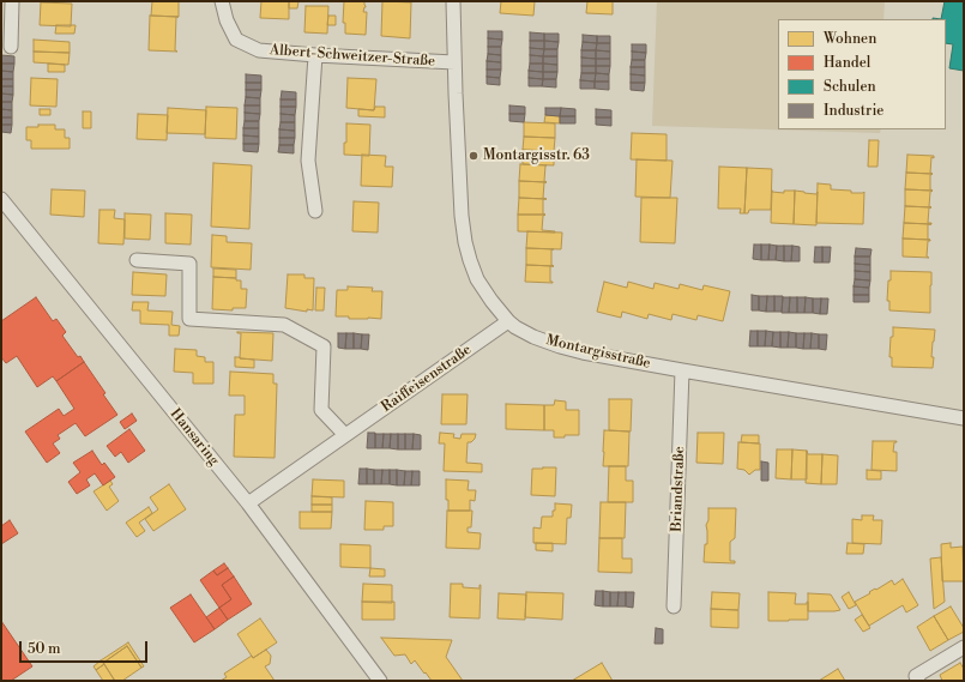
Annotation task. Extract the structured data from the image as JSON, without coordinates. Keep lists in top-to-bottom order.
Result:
{
  "streets": {
    "street": [
      "Albert-Schweitzer-Straße",
      "Montargisstraße",
      "Raiffeisenstraße",
      "Hansaring",
      "Briandstraße"
    ]
  },
  "crossings": [
    ["Albert-Schweitzer-Straße", "Montargisstraße"],
    ["Montargisstraße", "Raiffeisenstraße"],
    ["Montargisstraße", "Briandstraße"],
    ["Raiffeisenstraße", "Hansaring"]
  ],
  "places": ["Montargisstr. 63"],
  "legend": [
    "Wohnen",
    "Handel",
    "Schulen",
    "Industrie"
  ],
  "scale_bar": "50 m"
}
